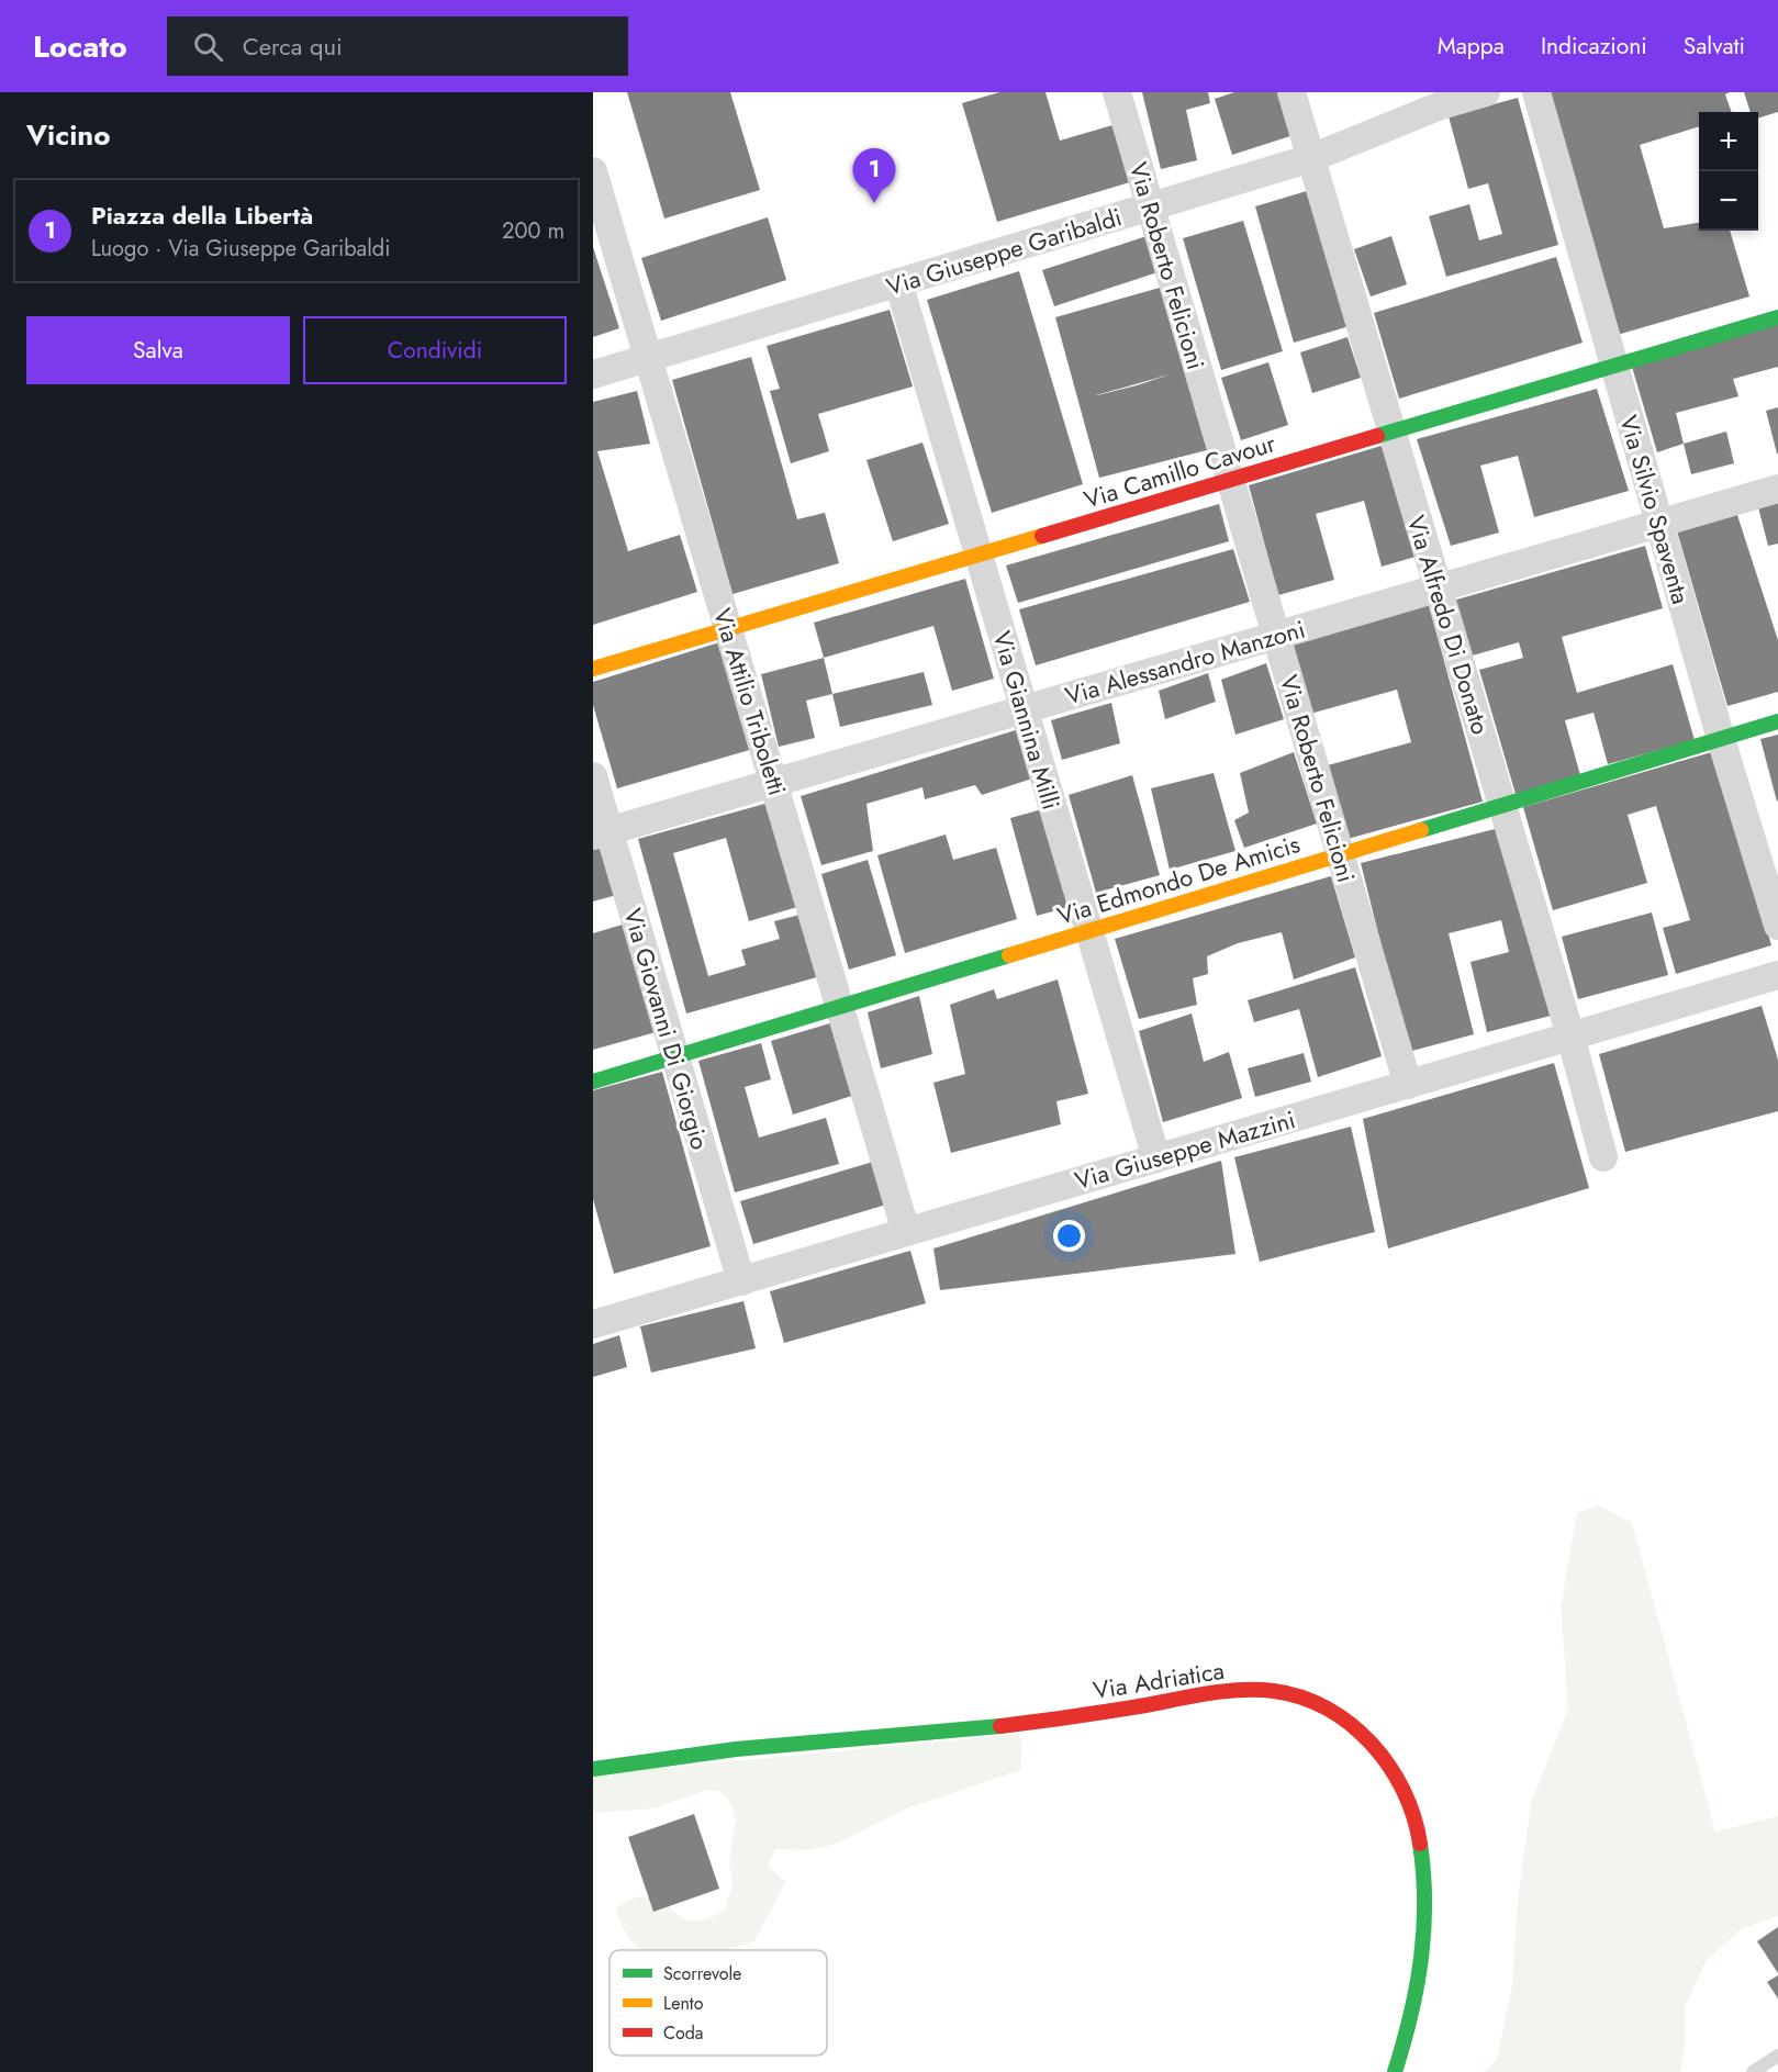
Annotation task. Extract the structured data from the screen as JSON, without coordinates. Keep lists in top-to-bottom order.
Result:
{
  "streets": {
    "street": [
      "Via Giuseppe Garibaldi",
      "Via Roberto Felicioni",
      "Via Camillo Cavour",
      "Via Silvio Spaventa",
      "Via Alfredo Di Donato",
      "Via Alessandro Manzoni",
      "Via Attilio Triboletti",
      "Via Giannina Milli",
      "Via Edmondo De Amicis",
      "Via Giovanni Di Giorgio",
      "Via Giuseppe Mazzini",
      "Via Adriatica"
    ]
  },
  "crossings": [
    ["Via Giuseppe Garibaldi", "Via Roberto Felicioni"],
    ["Via Giuseppe Garibaldi", "Via Alfredo Di Donato"],
    ["Via Giuseppe Garibaldi", "Via Attilio Triboletti"],
    ["Via Giuseppe Garibaldi", "Via Giannina Milli"],
    ["Via Roberto Felicioni", "Via Camillo Cavour"],
    ["Via Roberto Felicioni", "Via Alessandro Manzoni"],
    ["Via Roberto Felicioni", "Via Edmondo De Amicis"],
    ["Via Roberto Felicioni", "Via Giuseppe Mazzini"],
    ["Via Camillo Cavour", "Via Silvio Spaventa"],
    ["Via Camillo Cavour", "Via Alfredo Di Donato"],
    ["Via Camillo Cavour", "Via Attilio Triboletti"],
    ["Via Camillo Cavour", "Via Giannina Milli"],
    ["Via Silvio Spaventa", "Via Alessandro Manzoni"],
    ["Via Silvio Spaventa", "Via Edmondo De Amicis"],
    ["Via Alfredo Di Donato", "Via Alessandro Manzoni"],
    ["Via Alfredo Di Donato", "Via Edmondo De Amicis"],
    ["Via Alfredo Di Donato", "Via Giuseppe Mazzini"],
    ["Via Alessandro Manzoni", "Via Attilio Triboletti"],
    ["Via Alessandro Manzoni", "Via Giannina Milli"],
    ["Via Alessandro Manzoni", "Via Giovanni Di Giorgio"],
    ["Via Attilio Triboletti", "Via Edmondo De Amicis"],
    ["Via Attilio Triboletti", "Via Giuseppe Mazzini"],
    ["Via Giannina Milli", "Via Edmondo De Amicis"],
    ["Via Giannina Milli", "Via Giuseppe Mazzini"],
    ["Via Edmondo De Amicis", "Via Giovanni Di Giorgio"],
    ["Via Giovanni Di Giorgio", "Via Giuseppe Mazzini"]
  ],
  "legend": ["Scorrevole", "Lento", "Coda"],
  "page": {
    "header": "Locato",
    "search": "Cerca qui",
    "nav": ["Mappa", "Indicazioni", "Salvati"],
    "heading": "Vicino",
    "map_buttons": ["+", "−"],
    "pins": "1",
    "list": [
      {
        "mark": "1",
        "name": "Piazza della Libertà",
        "note": "Luogo · Via Giuseppe Garibaldi",
        "value": "200 m"
      }
    ],
    "buttons": ["Salva", "Condividi"]
  }
}
